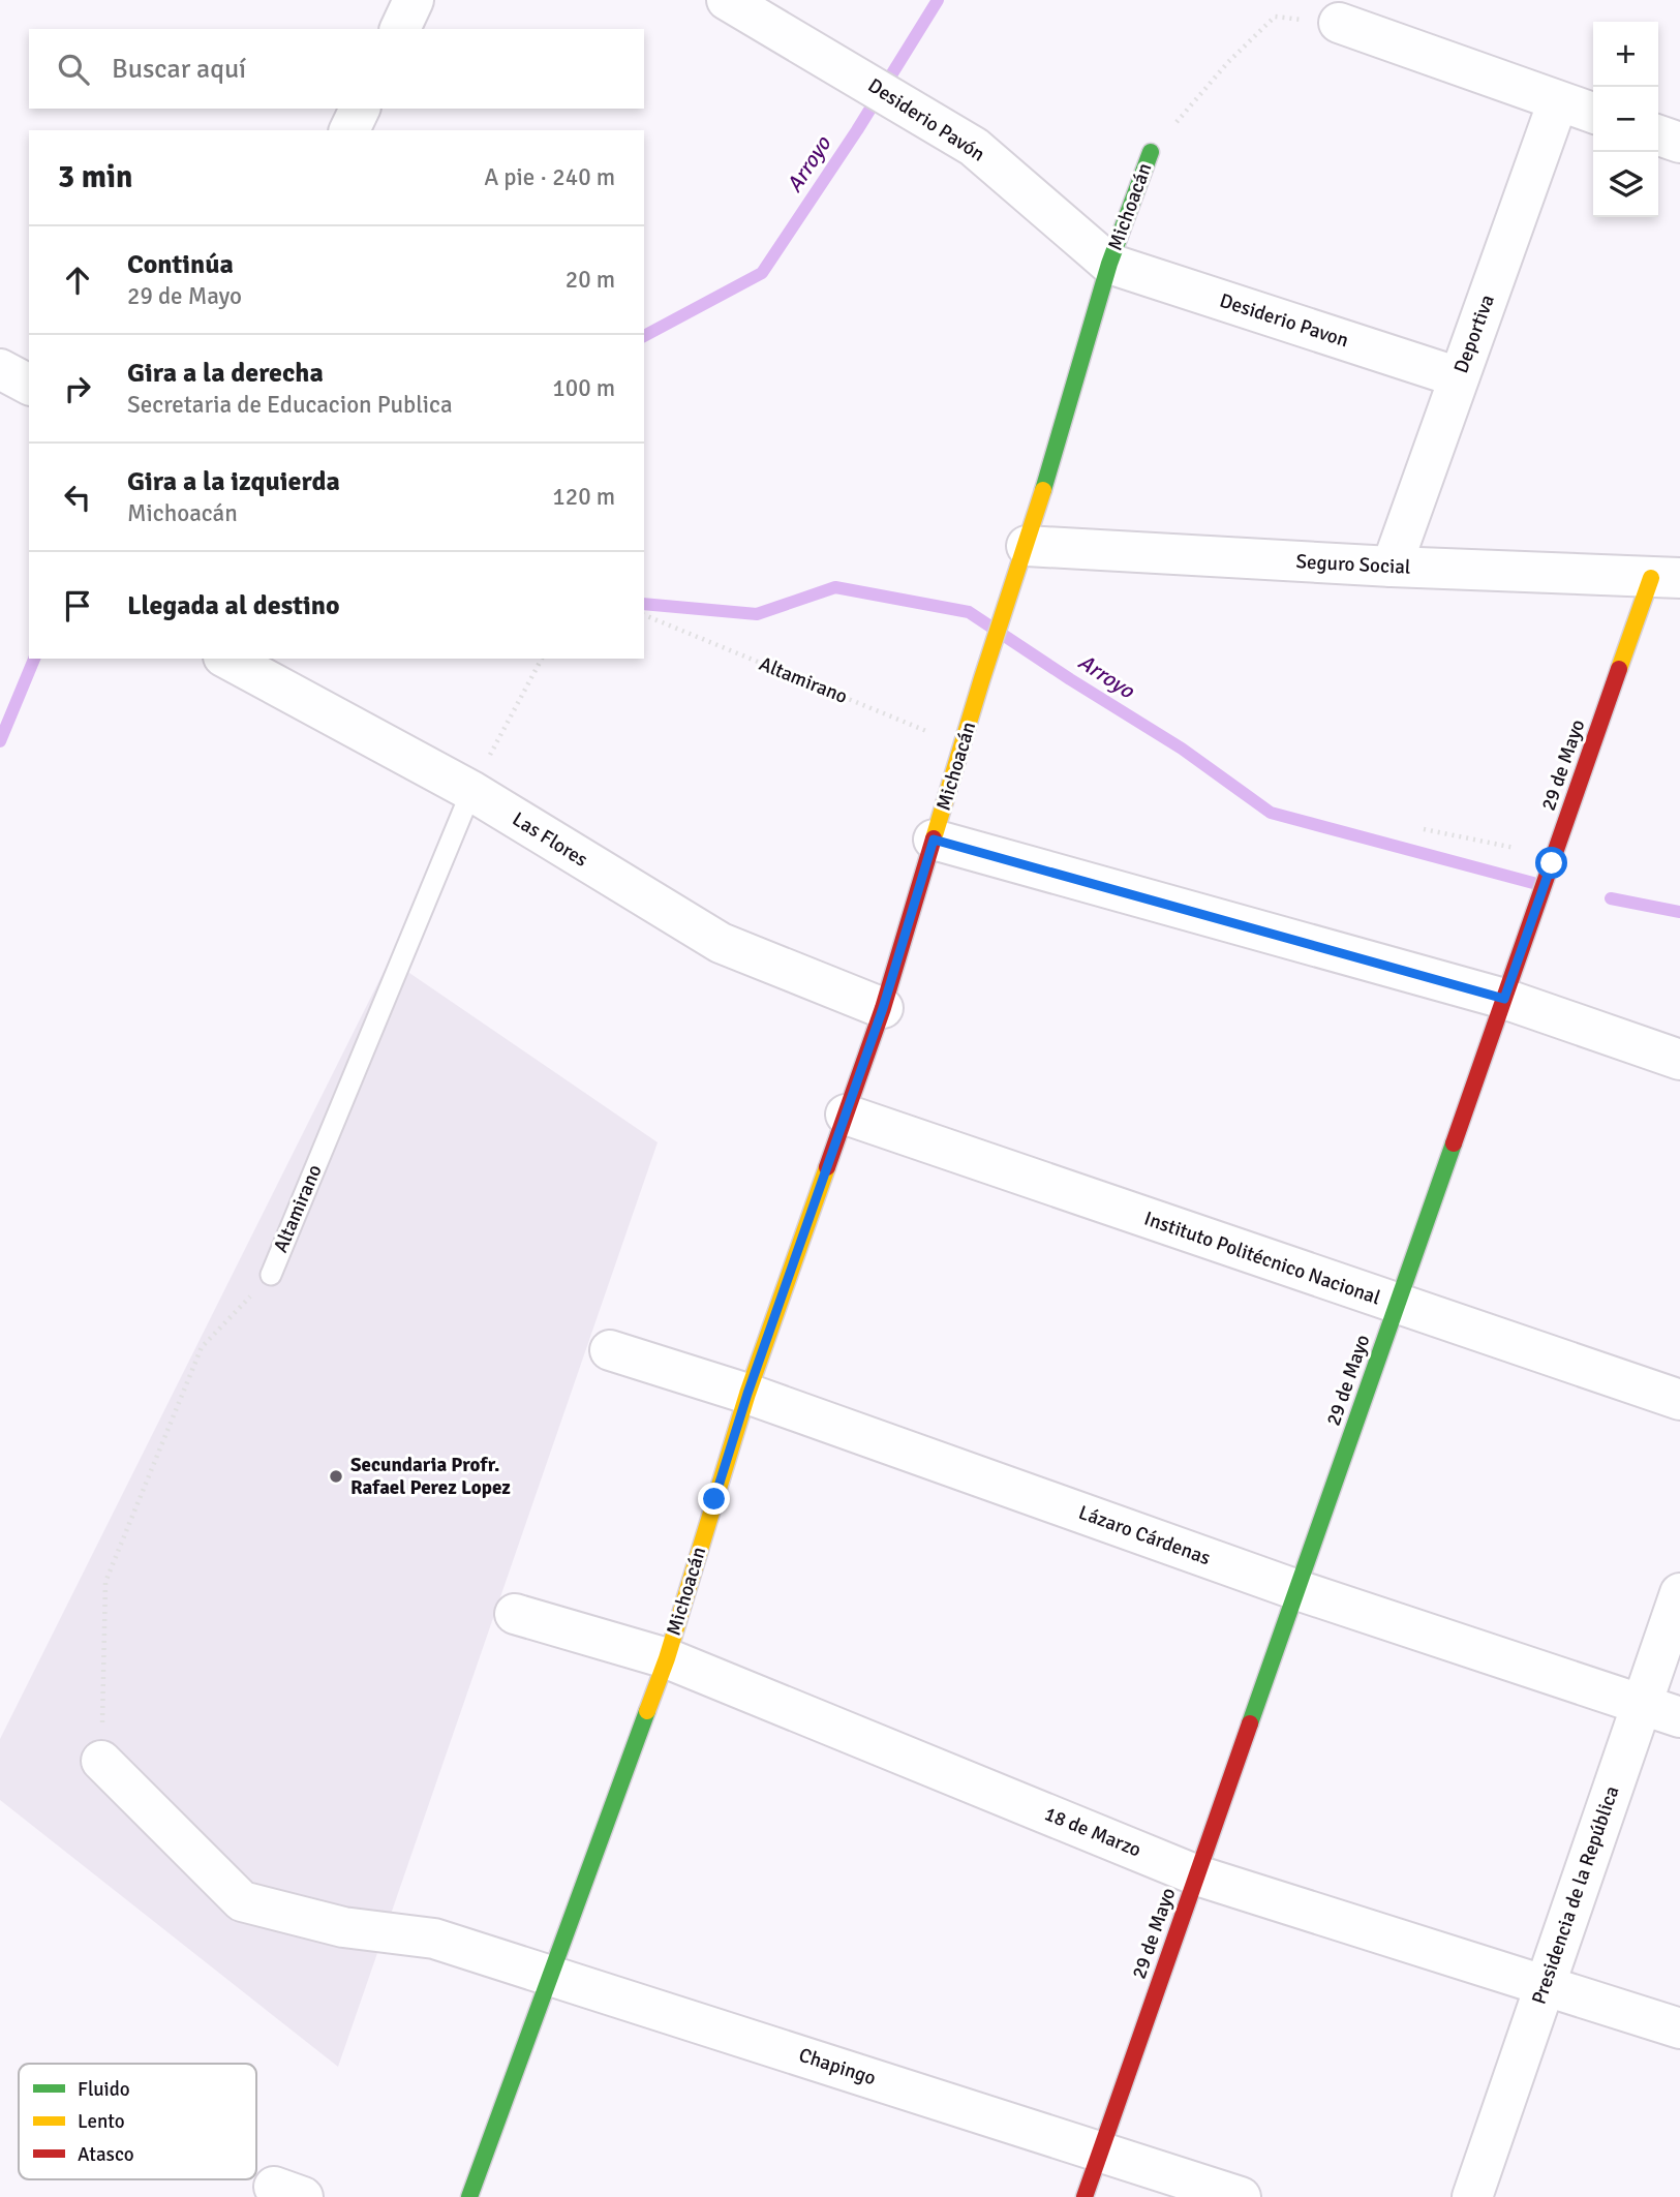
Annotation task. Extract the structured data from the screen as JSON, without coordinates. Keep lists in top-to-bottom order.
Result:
{
  "streets": {
    "street": [
      "Desiderio Pavón",
      "Michoacán",
      "Desiderio Pavon",
      "Deportiva",
      "Seguro Social",
      "29 de Mayo",
      "Las Flores",
      "Instituto Politécnico Nacional",
      "Lázaro Cárdenas",
      "18 de Marzo",
      "Presidencia de la República",
      "Chapingo"
    ],
    "lane": ["Altamirano"]
  },
  "crossings": [
    ["Desiderio Pavón", "Michoacán"],
    ["Desiderio Pavón", "Desiderio Pavon"],
    ["Michoacán", "Desiderio Pavon"],
    ["Michoacán", "Seguro Social"],
    ["Michoacán", "Altamirano"],
    ["Michoacán", "Las Flores"],
    ["Michoacán", "Instituto Politécnico Nacional"],
    ["Michoacán", "Lázaro Cárdenas"],
    ["Michoacán", "18 de Marzo"],
    ["Michoacán", "Chapingo"],
    ["Desiderio Pavon", "Deportiva"],
    ["Deportiva", "Seguro Social"],
    ["Seguro Social", "29 de Mayo"],
    ["Altamirano", "Las Flores"],
    ["Altamirano", "Chapingo"],
    ["29 de Mayo", "Instituto Politécnico Nacional"],
    ["29 de Mayo", "Lázaro Cárdenas"],
    ["29 de Mayo", "18 de Marzo"],
    ["29 de Mayo", "Chapingo"],
    ["Lázaro Cárdenas", "Presidencia de la República"],
    ["18 de Marzo", "Presidencia de la República"]
  ],
  "water": ["Arroyo"],
  "places": ["Secundaria Profr. Rafael Perez Lopez"],
  "legend": ["Fluido", "Lento", "Atasco"],
  "page": {
    "map_buttons": ["+", "−"],
    "search": "Buscar aquí",
    "heading": ["3 min", "A pie · 240 m"],
    "list": [
      ["Continúa", "29 de Mayo", "20 m"],
      ["Gira a la derecha", "Secretaria de Educacion Publica", "100 m"],
      ["Gira a la izquierda", "Michoacán", "120 m"],
      "Llegada al destino"
    ]
  }
}
